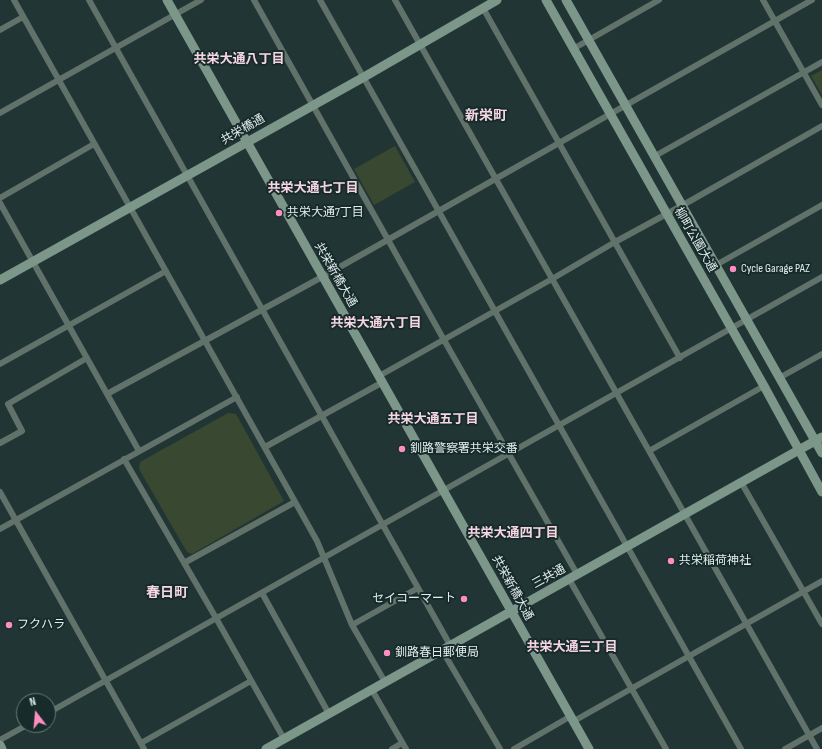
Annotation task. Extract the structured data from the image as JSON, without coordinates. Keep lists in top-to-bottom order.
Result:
{
  "streets": {
    "street": [
      "共栄橋通",
      "柳町公園大通",
      "共栄新橋大通",
      "三共通"
    ]
  },
  "crossings": [
    ["共栄橋通", "共栄新橋大通"],
    ["柳町公園大通", "三共通"],
    ["共栄新橋大通", "三共通"]
  ],
  "districts": [
    "共栄大通八丁目",
    "新栄町",
    "共栄大通七丁目",
    "共栄大通六丁目",
    "共栄大通五丁目",
    "共栄大通四丁目",
    "春日町",
    "共栄大通三丁目"
  ],
  "places": [
    "共栄大通7丁目",
    "Cycle Garage PAZ",
    "釧路警察署共栄交番",
    "共栄稲荷神社",
    "セイコーマート",
    "フクハラ",
    "釧路春日郵便局"
  ],
  "north": "top"
}
